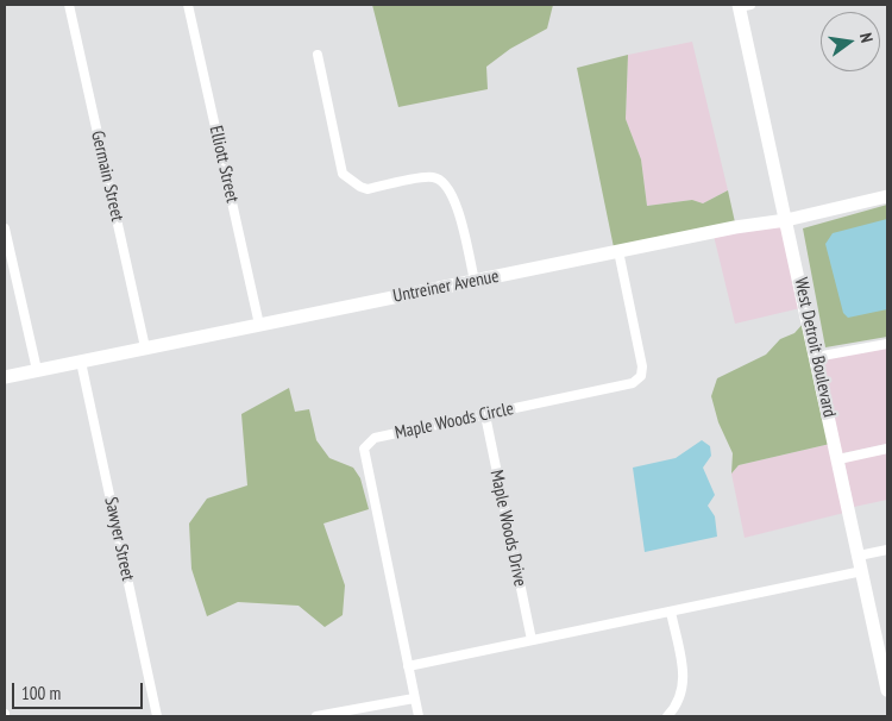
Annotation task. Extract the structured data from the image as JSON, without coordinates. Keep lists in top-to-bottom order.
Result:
{
  "streets": {
    "street": [
      "Elliott Street",
      "Germain Street",
      "Untreiner Avenue",
      "West Detroit Boulevard",
      "Maple Woods Circle",
      "Maple Woods Drive",
      "Sawyer Street"
    ]
  },
  "crossings": [
    ["Elliott Street", "Untreiner Avenue"],
    ["Germain Street", "Untreiner Avenue"],
    ["Untreiner Avenue", "West Detroit Boulevard"],
    ["Untreiner Avenue", "Maple Woods Circle"],
    ["Untreiner Avenue", "Sawyer Street"],
    ["Maple Woods Circle", "Maple Woods Drive"]
  ],
  "scale_bar": "100 m",
  "north": "right"
}
